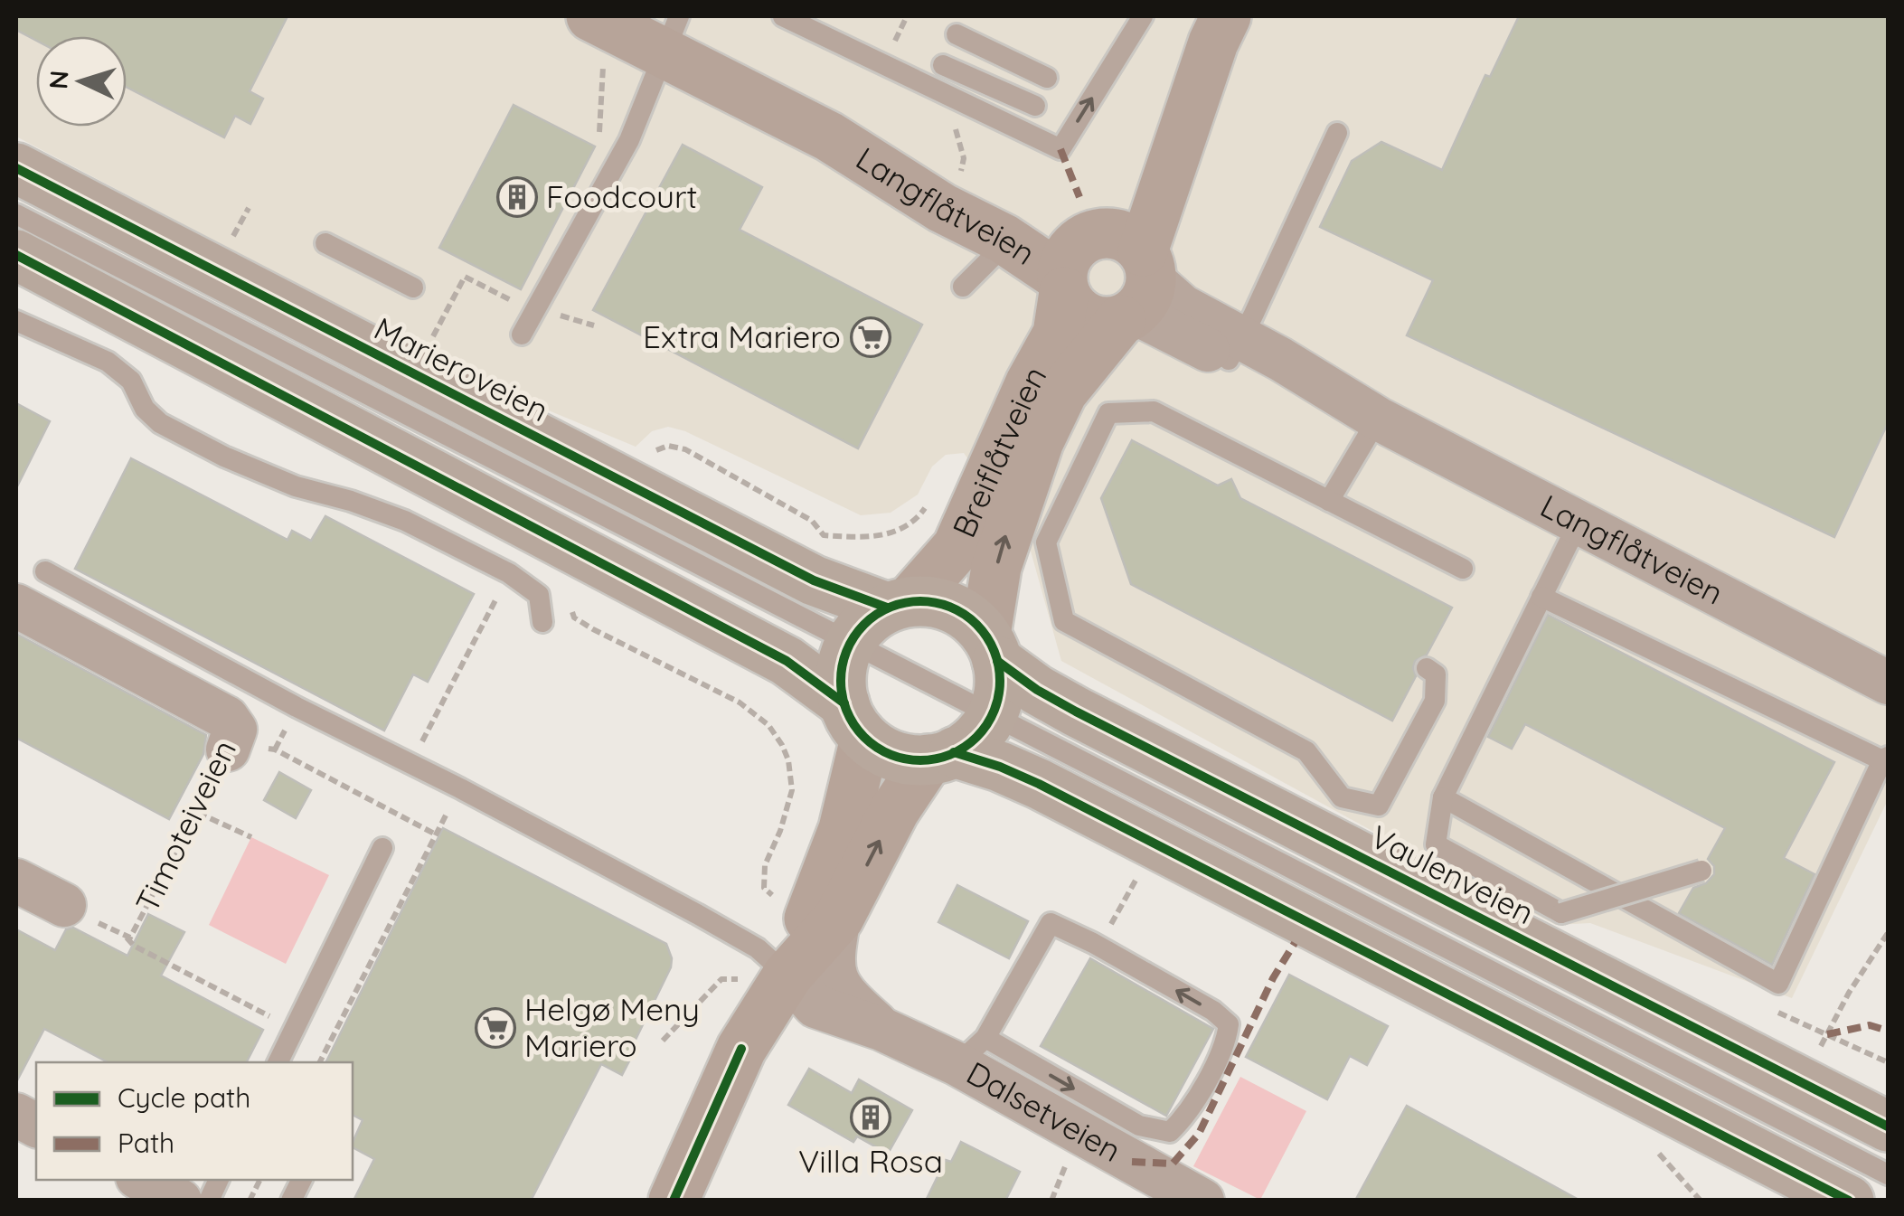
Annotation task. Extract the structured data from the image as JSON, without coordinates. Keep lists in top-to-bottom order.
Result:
{
  "streets": {
    "main road": ["Marieroveien", "Vaulenveien"],
    "street": [
      "Langflåtveien",
      "Breiflåtveien",
      "Timoteiveien",
      "Dalsetveien"
    ]
  },
  "crossings": [
    ["Langflåtveien", "Breiflåtveien"],
    ["Marieroveien", "Breiflåtveien"],
    ["Marieroveien", "Vaulenveien"],
    ["Breiflåtveien", "Vaulenveien"]
  ],
  "places": {
    "building": ["Foodcourt", "Villa Rosa"],
    "supermarket": ["Extra Mariero", "Helgø Meny Mariero"]
  },
  "legend": ["Cycle path", "Path"],
  "north": "left"
}
